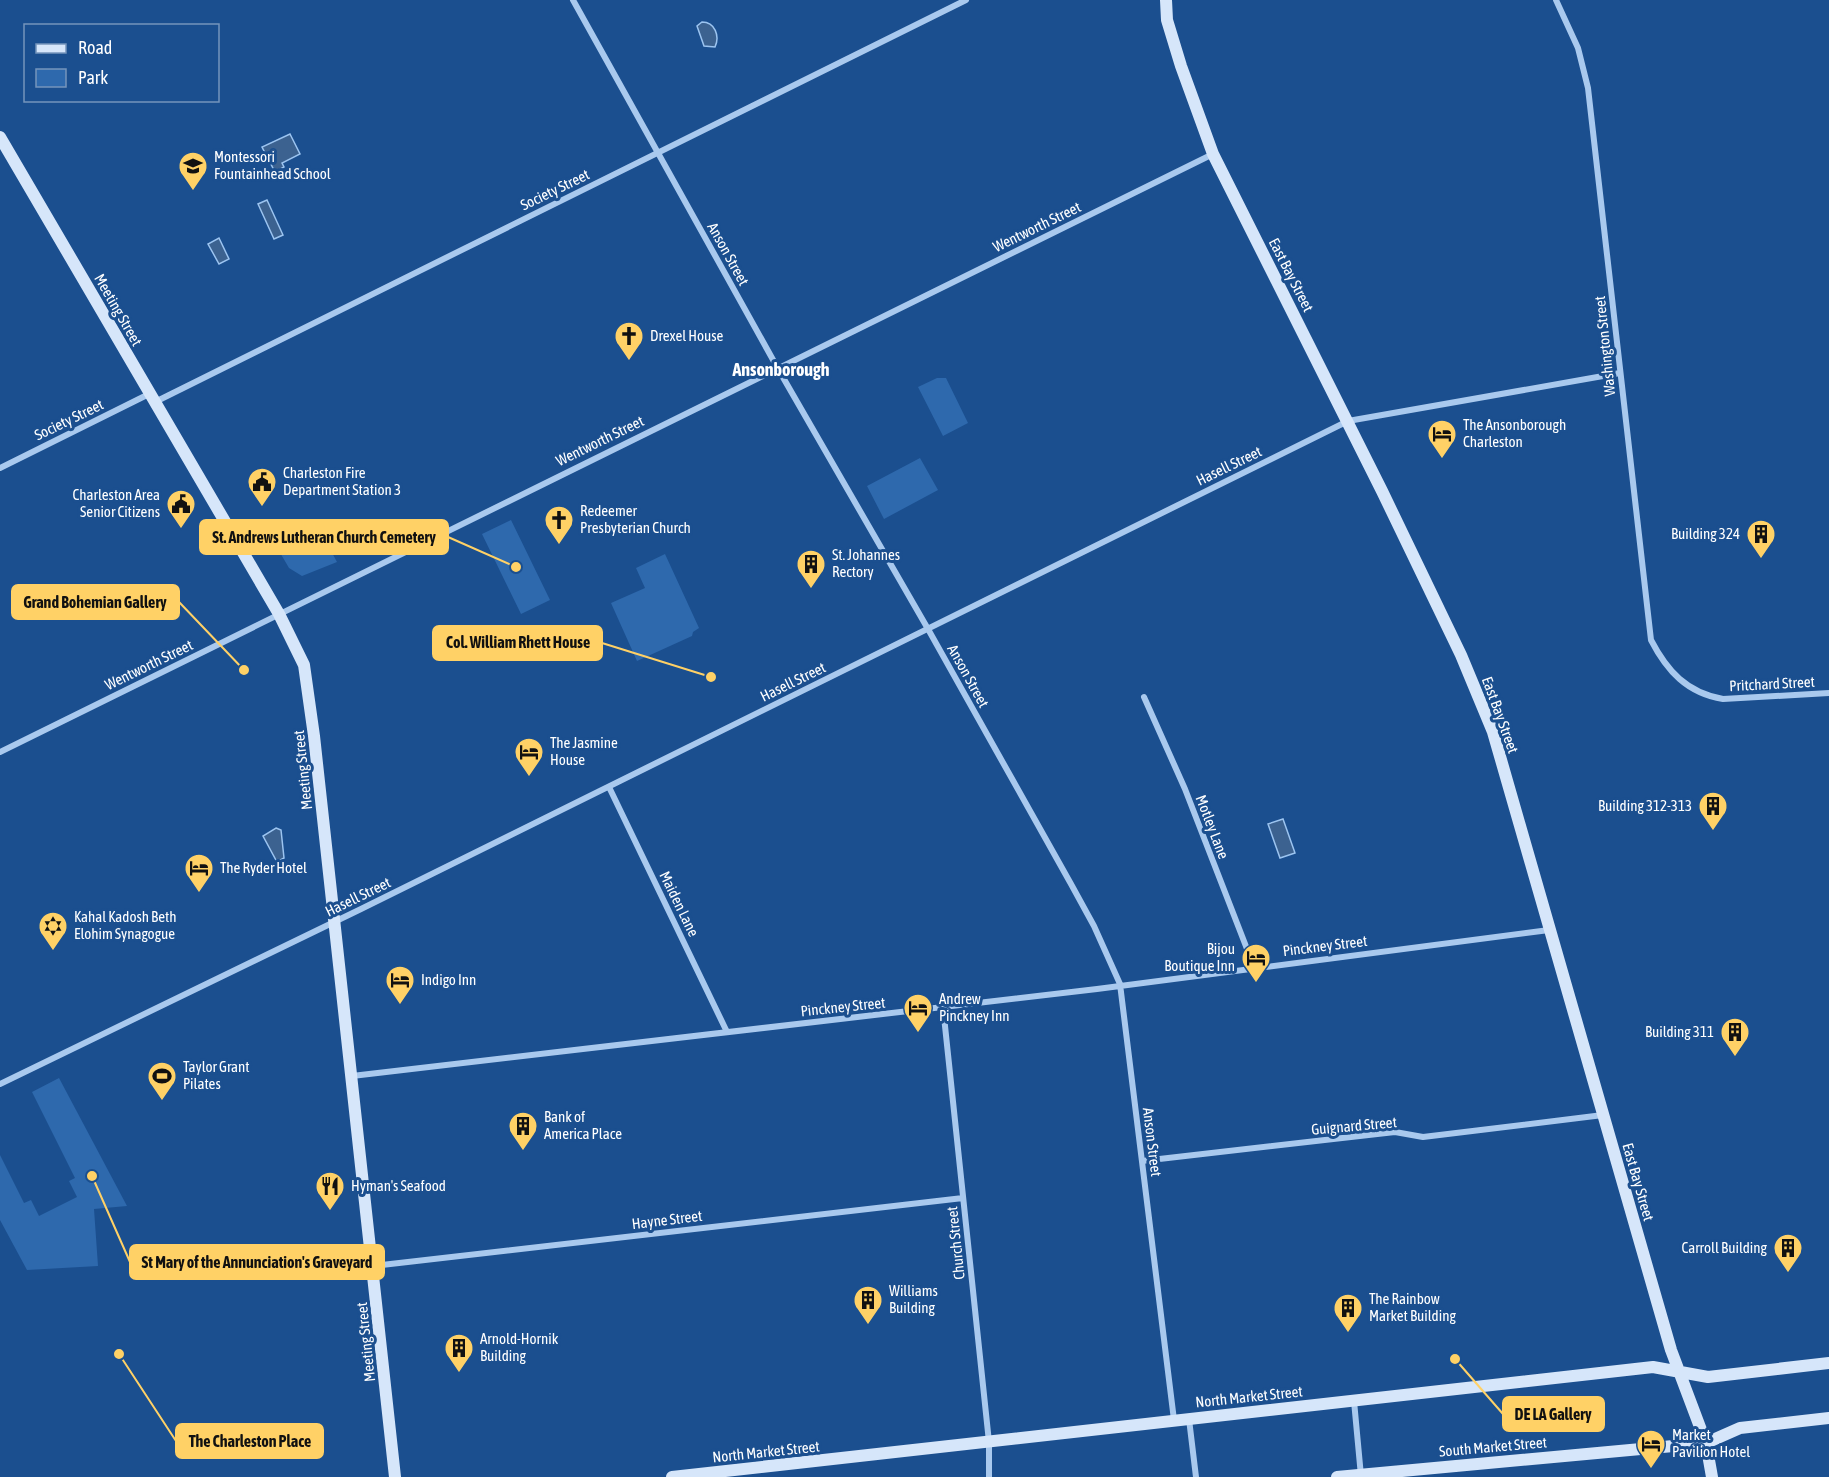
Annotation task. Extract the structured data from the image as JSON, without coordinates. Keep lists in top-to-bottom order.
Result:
{
  "streets": {
    "street": [
      "Society Street",
      "Wentworth Street",
      "Anson Street",
      "East Bay Street",
      "Meeting Street",
      "Washington Street",
      "Hasell Street",
      "Pritchard Street",
      "Motley Lane",
      "Maiden Lane",
      "Pinckney Street",
      "Guignard Street",
      "Hayne Street",
      "Church Street",
      "North Market Street",
      "South Market Street"
    ]
  },
  "crossings": [
    ["Society Street", "Anson Street"],
    ["Society Street", "Meeting Street"],
    ["Wentworth Street", "Anson Street"],
    ["Wentworth Street", "East Bay Street"],
    ["Wentworth Street", "Meeting Street"],
    ["Anson Street", "Hasell Street"],
    ["Anson Street", "Pinckney Street"],
    ["Anson Street", "Guignard Street"],
    ["Anson Street", "North Market Street"],
    ["East Bay Street", "Hasell Street"],
    ["East Bay Street", "Pinckney Street"],
    ["East Bay Street", "Guignard Street"],
    ["East Bay Street", "North Market Street"],
    ["East Bay Street", "South Market Street"],
    ["Meeting Street", "Hasell Street"],
    ["Meeting Street", "Pinckney Street"],
    ["Meeting Street", "Hayne Street"],
    ["Washington Street", "Hasell Street"],
    ["Washington Street", "Pritchard Street"],
    ["Hasell Street", "Maiden Lane"],
    ["Motley Lane", "Pinckney Street"],
    ["Maiden Lane", "Pinckney Street"],
    ["Pinckney Street", "Church Street"],
    ["Hayne Street", "Church Street"],
    ["Church Street", "North Market Street"]
  ],
  "districts": ["Ansonborough"],
  "places": {
    "school or university": ["Montessori Fountainhead School"],
    "church": ["Drexel House", "Redeemer Presbyterian Church"],
    "hotel": [
      "The Ansonborough Charleston",
      "The Jasmine House",
      "The Ryder Hotel",
      "Bijou Boutique Inn",
      "Indigo Inn",
      "Andrew Pinckney Inn",
      "Market Pavilion Hotel"
    ],
    "public building": ["Charleston Fire Department Station 3", "Charleston Area Senior Citizens"],
    "building": [
      "Building 324",
      "St. Johannes Rectory",
      "Building 312-313",
      "Building 311",
      "Bank of America Place",
      "Carroll Building",
      "Williams Building",
      "The Rainbow Market Building",
      "Arnold-Hornik Building"
    ],
    "other": [
      "St. Andrews Lutheran Church Cemetery",
      "Grand Bohemian Gallery",
      "Col. William Rhett House",
      "St Mary of the Annunciation's Graveyard",
      "The Charleston Place",
      "DE LA Gallery"
    ],
    "synagogue": ["Kahal Kadosh Beth Elohim Synagogue"],
    "sports": ["Taylor Grant Pilates"],
    "restaurant": ["Hyman's Seafood"]
  },
  "legend": ["Road", "Park"]
}
